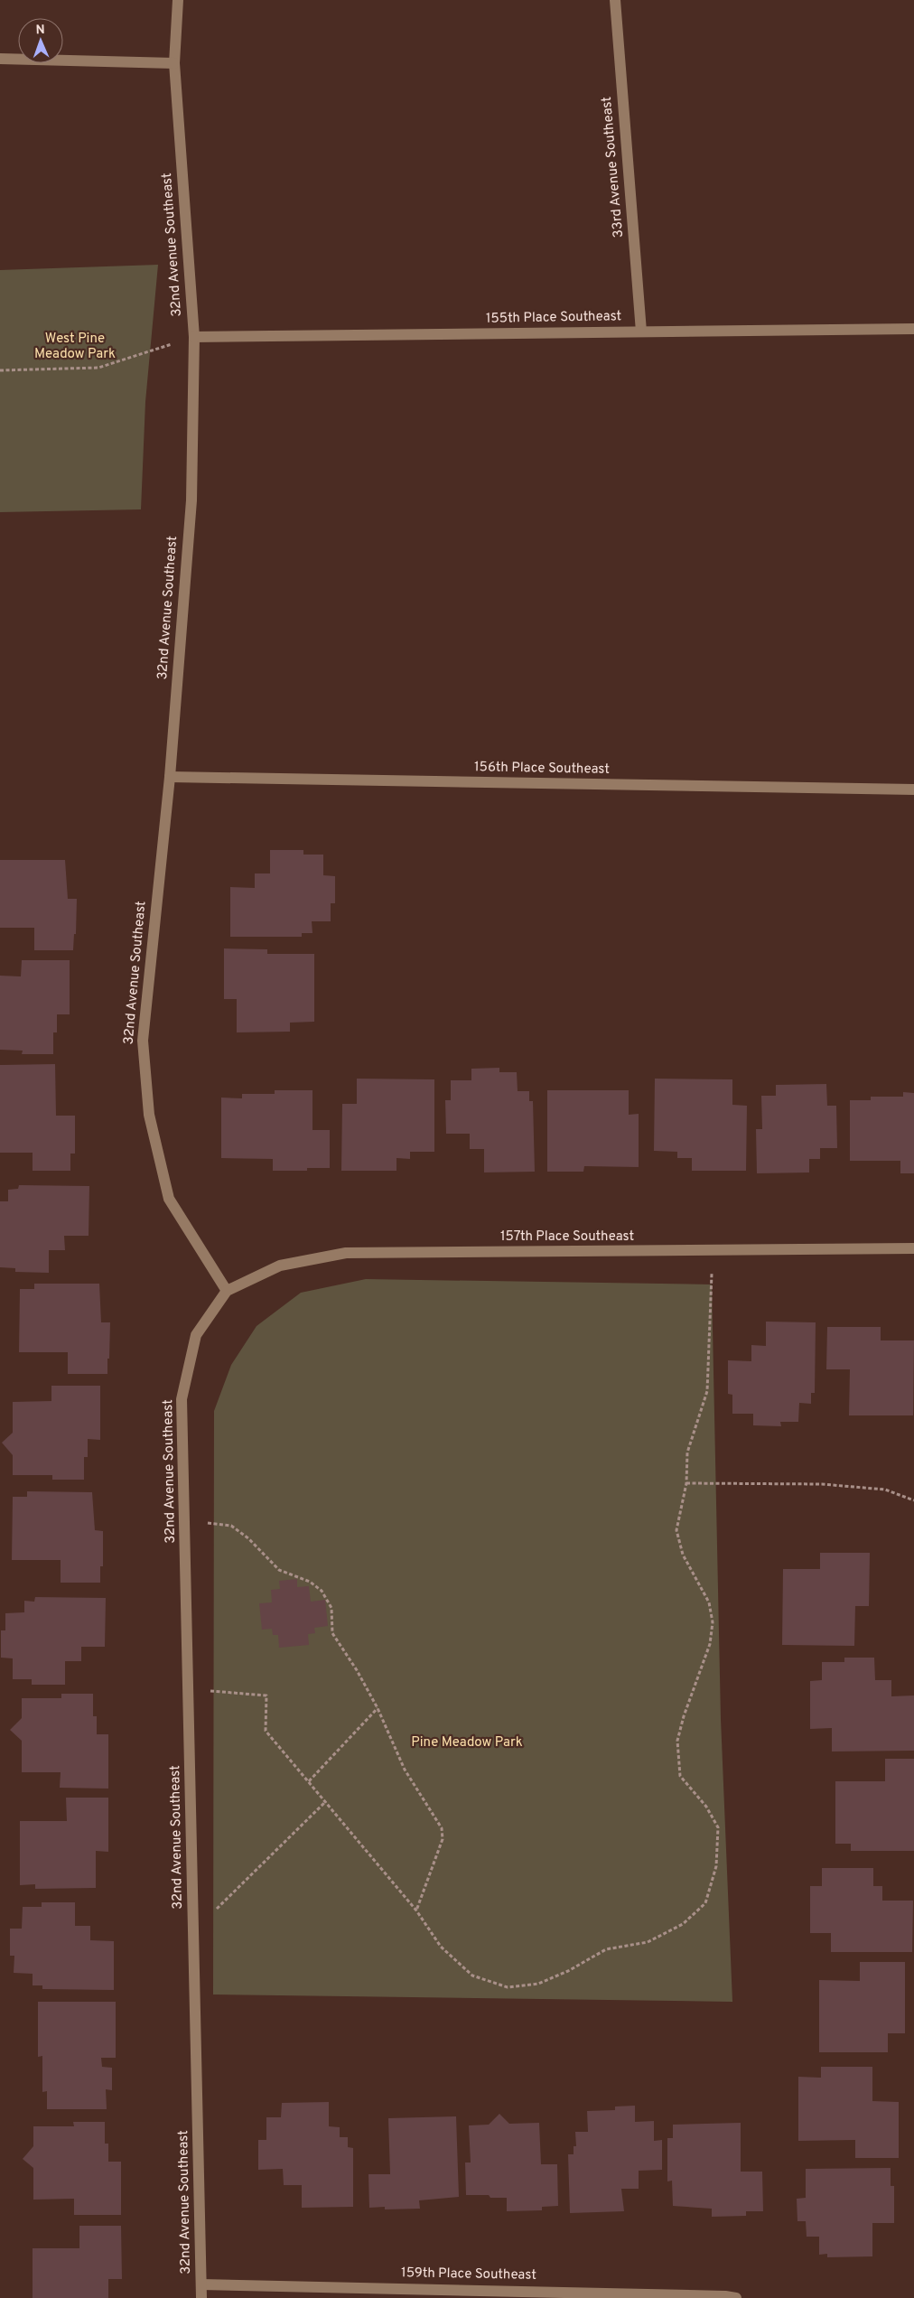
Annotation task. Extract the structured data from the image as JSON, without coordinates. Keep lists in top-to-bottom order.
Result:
{
  "streets": {
    "street": [
      "33rd Avenue Southeast",
      "32nd Avenue Southeast",
      "155th Place Southeast",
      "156th Place Southeast",
      "157th Place Southeast",
      "159th Place Southeast"
    ]
  },
  "crossings": [
    ["33rd Avenue Southeast", "155th Place Southeast"],
    ["32nd Avenue Southeast", "155th Place Southeast"],
    ["32nd Avenue Southeast", "156th Place Southeast"],
    ["32nd Avenue Southeast", "157th Place Southeast"],
    ["32nd Avenue Southeast", "159th Place Southeast"]
  ],
  "parks": ["West Pine Meadow Park", "Pine Meadow Park"],
  "north": "top"
}
